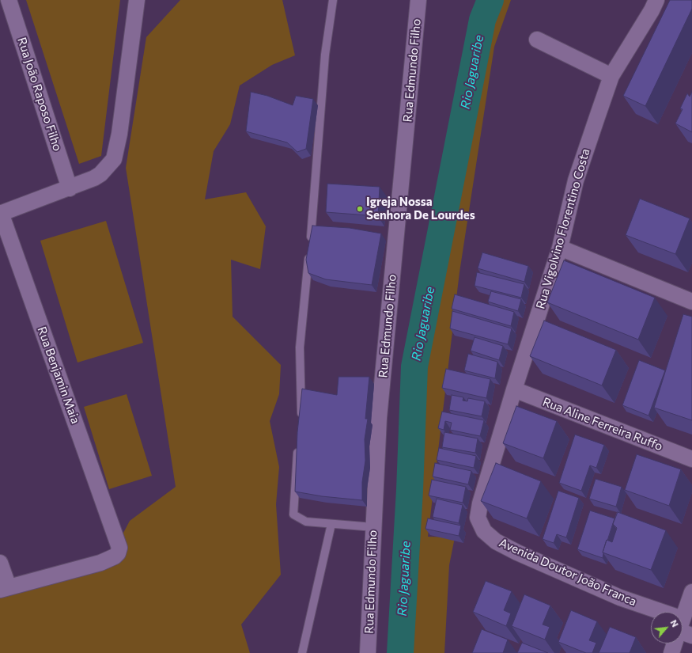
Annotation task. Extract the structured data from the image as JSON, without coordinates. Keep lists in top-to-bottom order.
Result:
{
  "streets": {
    "street": [
      "Rua Edmundo Filho",
      "Rua João Raposo Filho",
      "Rua Vigolvino Florentino Costa",
      "Rua Benjamin Maia",
      "Rua Aline Ferreira Ruffo",
      "Avenida Doutor João Franca"
    ]
  },
  "crossings": [
    ["Rua Vigolvino Florentino Costa", "Rua Aline Ferreira Ruffo"],
    ["Rua Vigolvino Florentino Costa", "Avenida Doutor João Franca"]
  ],
  "water": ["Rio Jaguaribe"],
  "places": ["Igreja Nossa Senhora De Lourdes"],
  "north": "top right"
}
